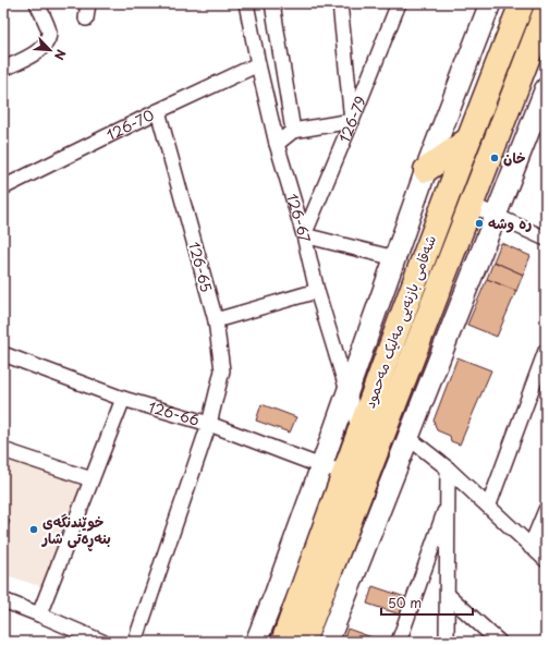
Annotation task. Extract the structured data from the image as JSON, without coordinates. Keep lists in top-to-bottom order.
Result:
{
  "streets": {
    "highway": ["شەقامی بازنەیی مەلیک مەحمود"],
    "street": [
      "126-79",
      "126-70",
      "126-67",
      "126-65",
      "126-66"
    ]
  },
  "crossings": [
    ["126-79", "126-67"],
    ["126-70", "126-67"],
    ["126-70", "126-65"],
    ["126-67", "شەقامی بازنەیی مەلیک مەحمود"],
    ["126-65", "126-66"],
    ["شەقامی بازنەیی مەلیک مەحمود", "126-66"]
  ],
  "places": ["خان", "ره وشه", "خوێندنگەی بنەڕەتی شار"],
  "scale_bar": "50 m",
  "north": "bottom right"
}
